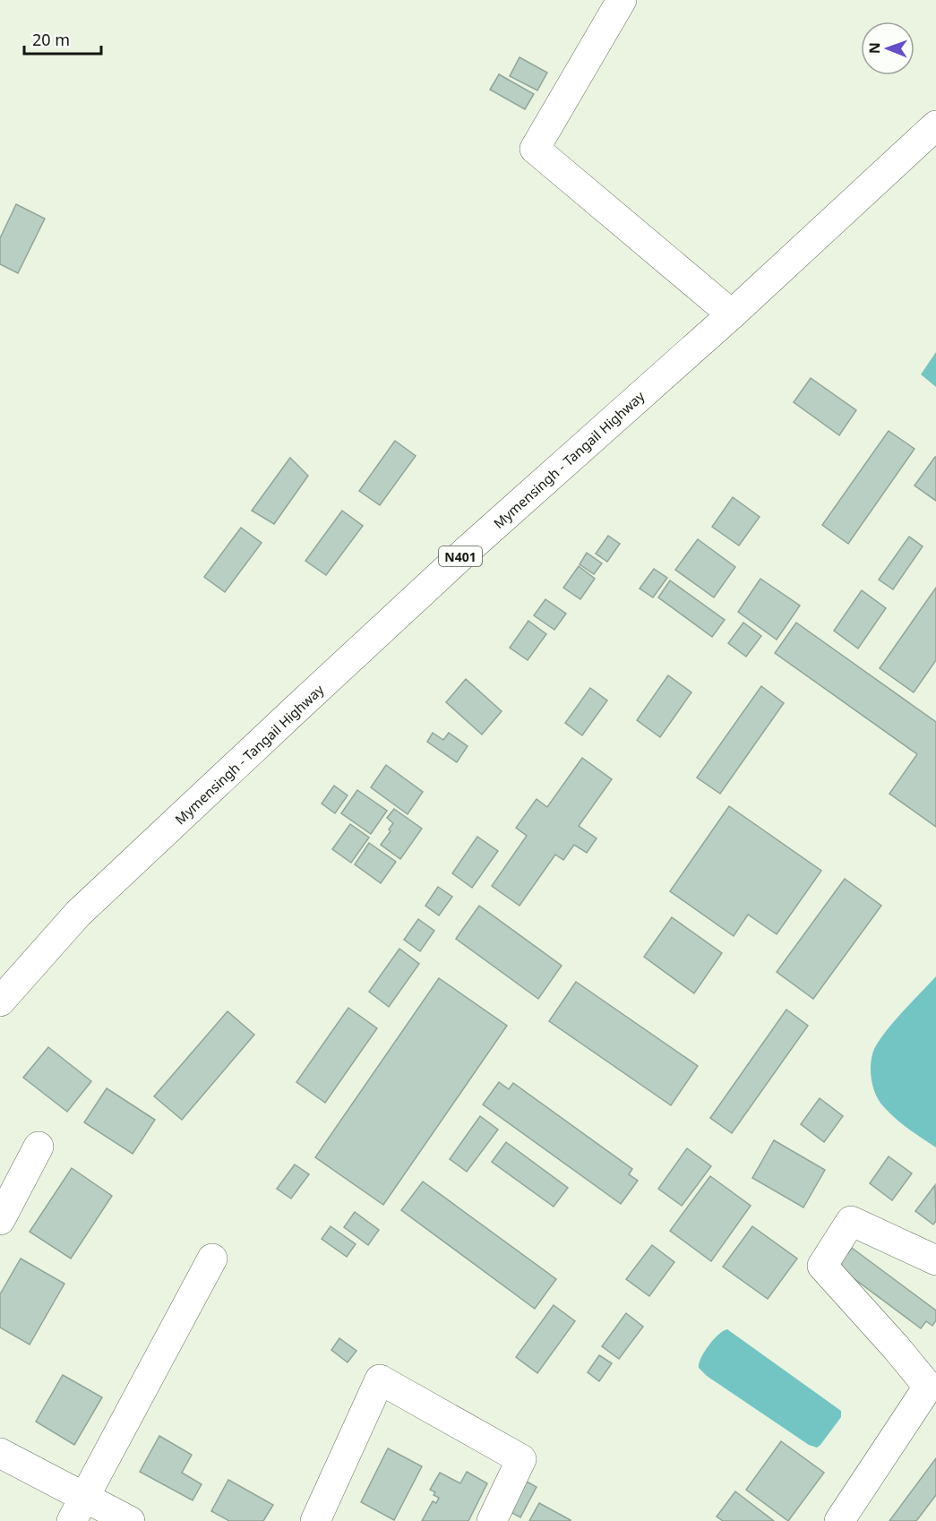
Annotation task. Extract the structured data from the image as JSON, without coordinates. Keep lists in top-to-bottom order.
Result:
{
  "streets": {
    "main road": ["Mymensingh - Tangail Highway", "N401"]
  },
  "scale_bar": "20 m",
  "north": "left"
}
